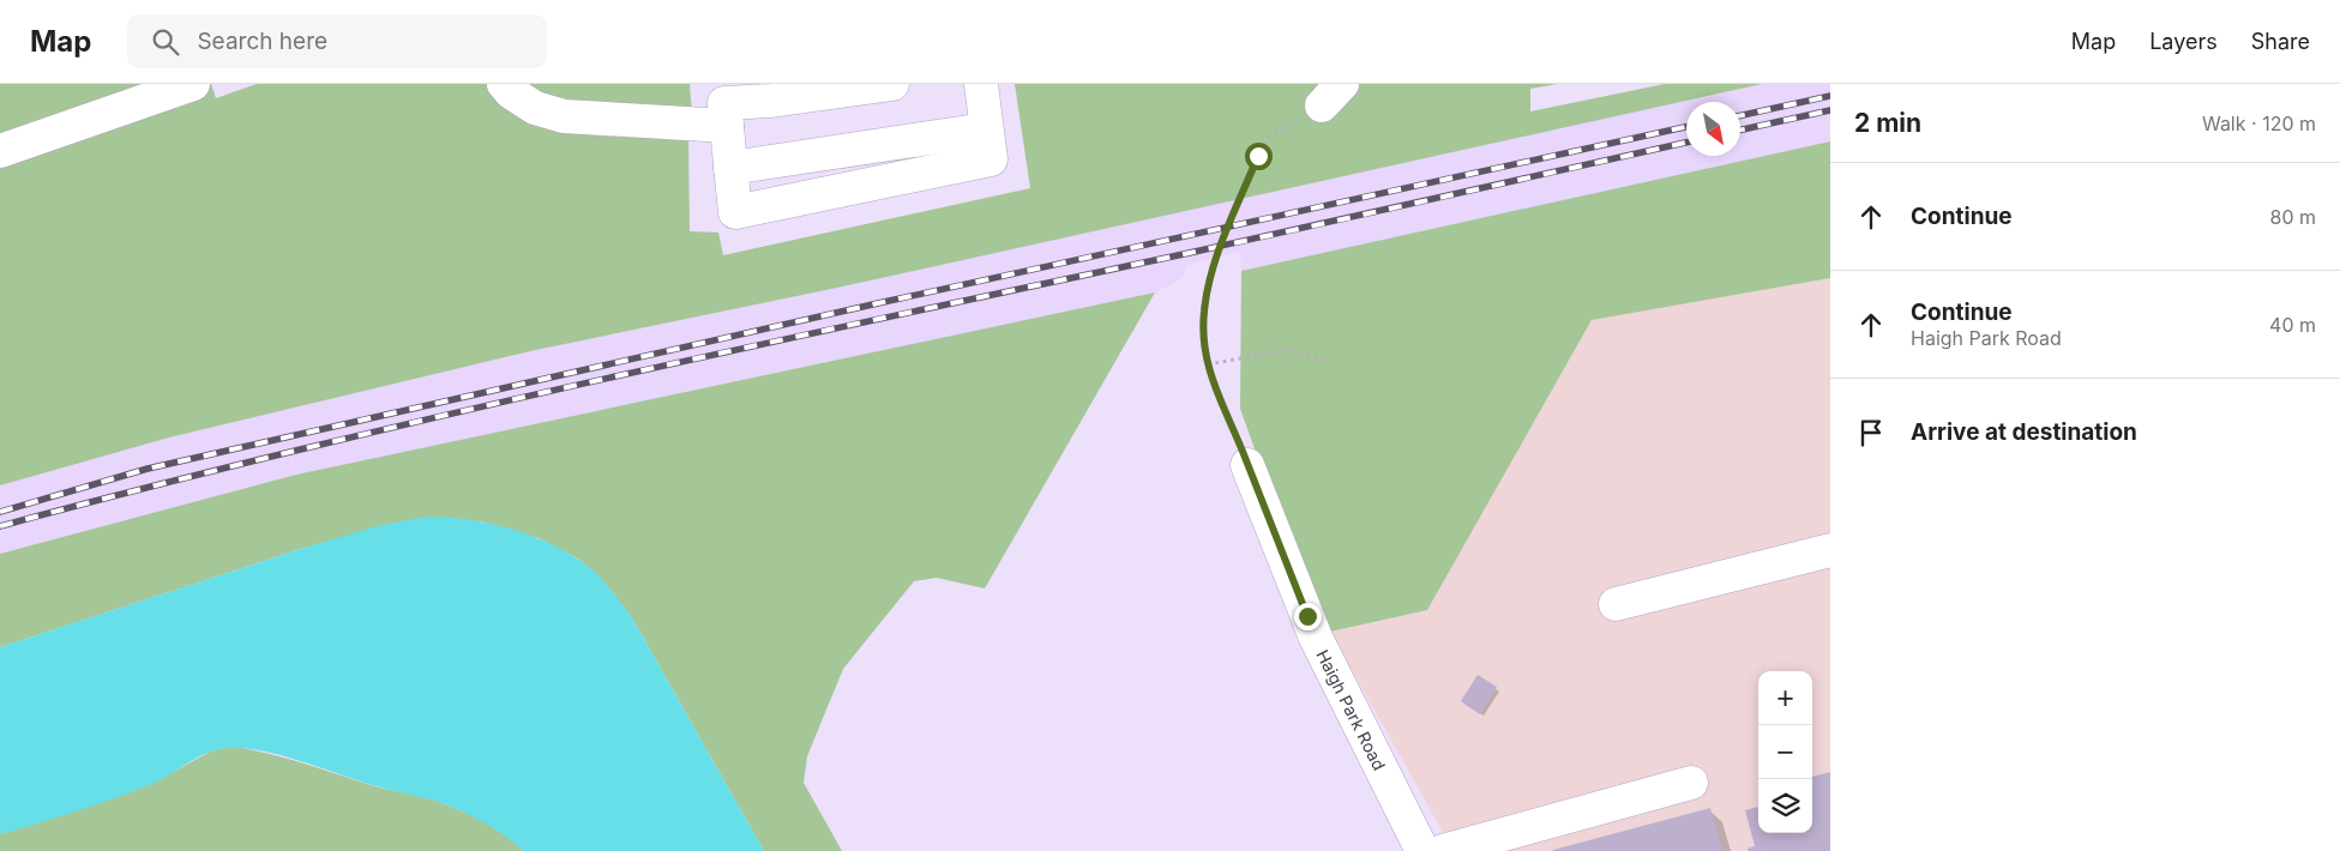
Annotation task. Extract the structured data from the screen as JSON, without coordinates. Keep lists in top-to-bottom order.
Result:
{
  "streets": {
    "lane": ["Haigh Park Road"]
  },
  "north": "bottom right",
  "page": {
    "header": "Map",
    "search": "Search here",
    "nav": ["Map", "Layers", "Share"],
    "heading": ["2 min", "Walk · 120 m"],
    "list": [
      ["Continue", "80 m"],
      ["Continue", "Haigh Park Road", "40 m"],
      "Arrive at destination"
    ],
    "map_buttons": ["+", "−"]
  }
}
